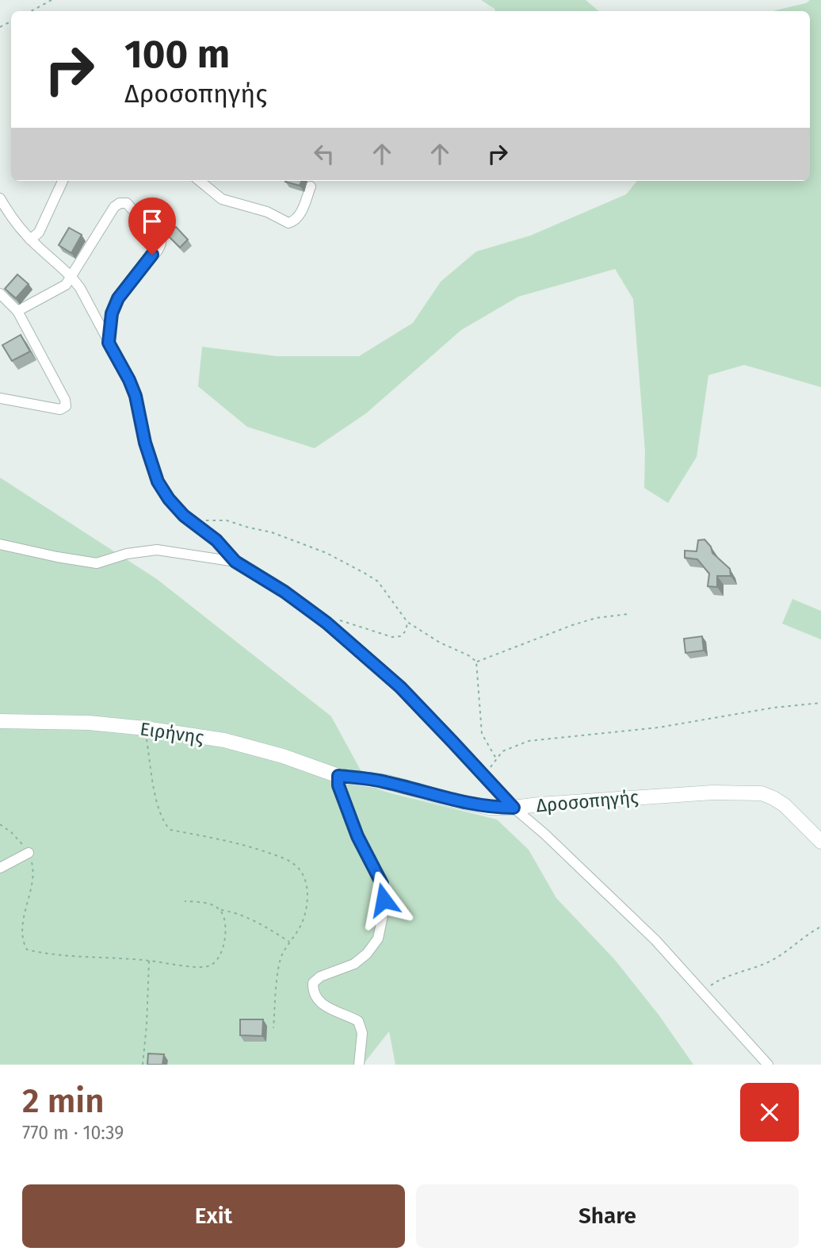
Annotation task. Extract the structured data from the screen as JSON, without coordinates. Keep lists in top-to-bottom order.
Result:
{
  "streets": {
    "street": ["Ειρήνης", "Δροσοπηγής"]
  },
  "crossings": [
    ["Ειρήνης", "Δροσοπηγής"]
  ],
  "page": {
    "turn": ["100 m", "Δροσοπηγής"],
    "heading": ["2 min", "770 m · 10:39"],
    "buttons": ["Exit", "Share"]
  }
}
